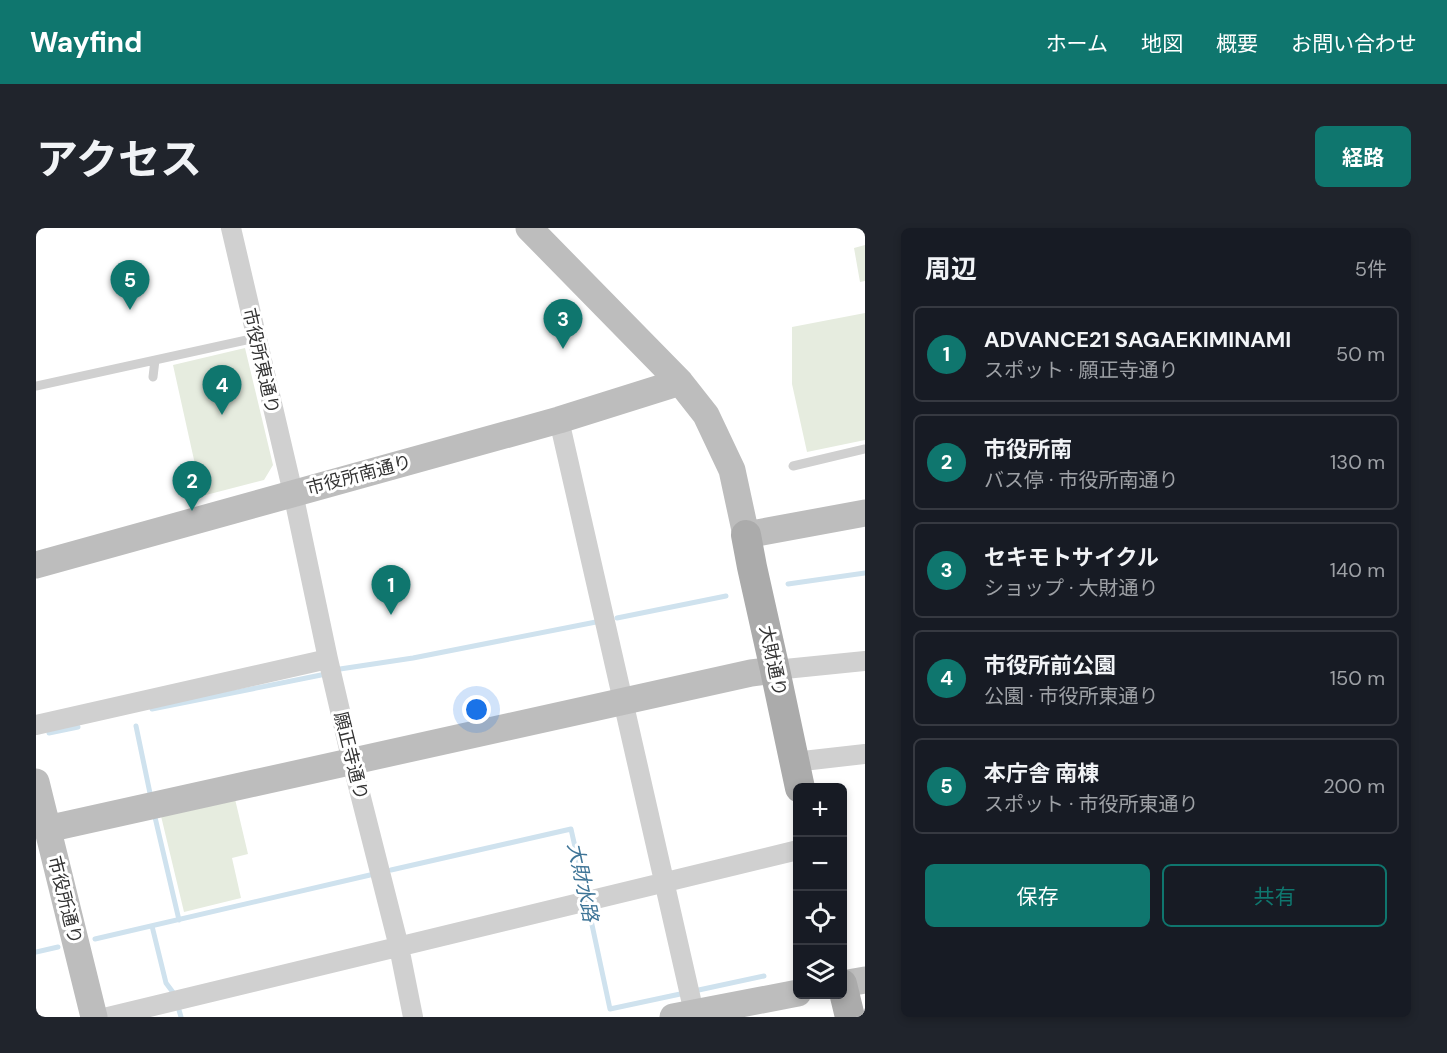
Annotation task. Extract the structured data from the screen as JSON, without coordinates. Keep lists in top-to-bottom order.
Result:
{
  "streets": {
    "main road": ["大財通り"],
    "street": [
      "市役所東通り",
      "市役所南通り",
      "願正寺通り",
      "市役所通り"
    ]
  },
  "crossings": [
    ["市役所東通り", "市役所南通り"],
    ["市役所東通り", "願正寺通り"],
    ["市役所南通り", "願正寺通り"]
  ],
  "water": ["大財水路"],
  "page": {
    "header": "Wayfind",
    "nav": [
      "ホーム",
      "地図",
      "概要",
      "お問い合わせ"
    ],
    "title": "アクセス",
    "buttons": [
      "経路",
      ["保存", "共有"]
    ],
    "heading": ["周辺", "5件"],
    "pins": [
      "5",
      "3",
      "4",
      "2",
      "1"
    ],
    "list": [
      {
        "mark": "1",
        "name": "ADVANCE21 SAGAEKIMINAMI",
        "note": "スポット · 願正寺通り",
        "value": "50 m"
      },
      {
        "mark": "2",
        "name": "市役所南",
        "note": "バス停 · 市役所南通り",
        "value": "130 m"
      },
      {
        "mark": "3",
        "name": "セキモトサイクル",
        "note": "ショップ · 大財通り",
        "value": "140 m"
      },
      {
        "mark": "4",
        "name": "市役所前公園",
        "note": "公園 · 市役所東通り",
        "value": "150 m"
      },
      {
        "mark": "5",
        "name": "本庁舎 南棟",
        "note": "スポット · 市役所東通り",
        "value": "200 m"
      }
    ],
    "map_buttons": ["+", "−"]
  }
}
